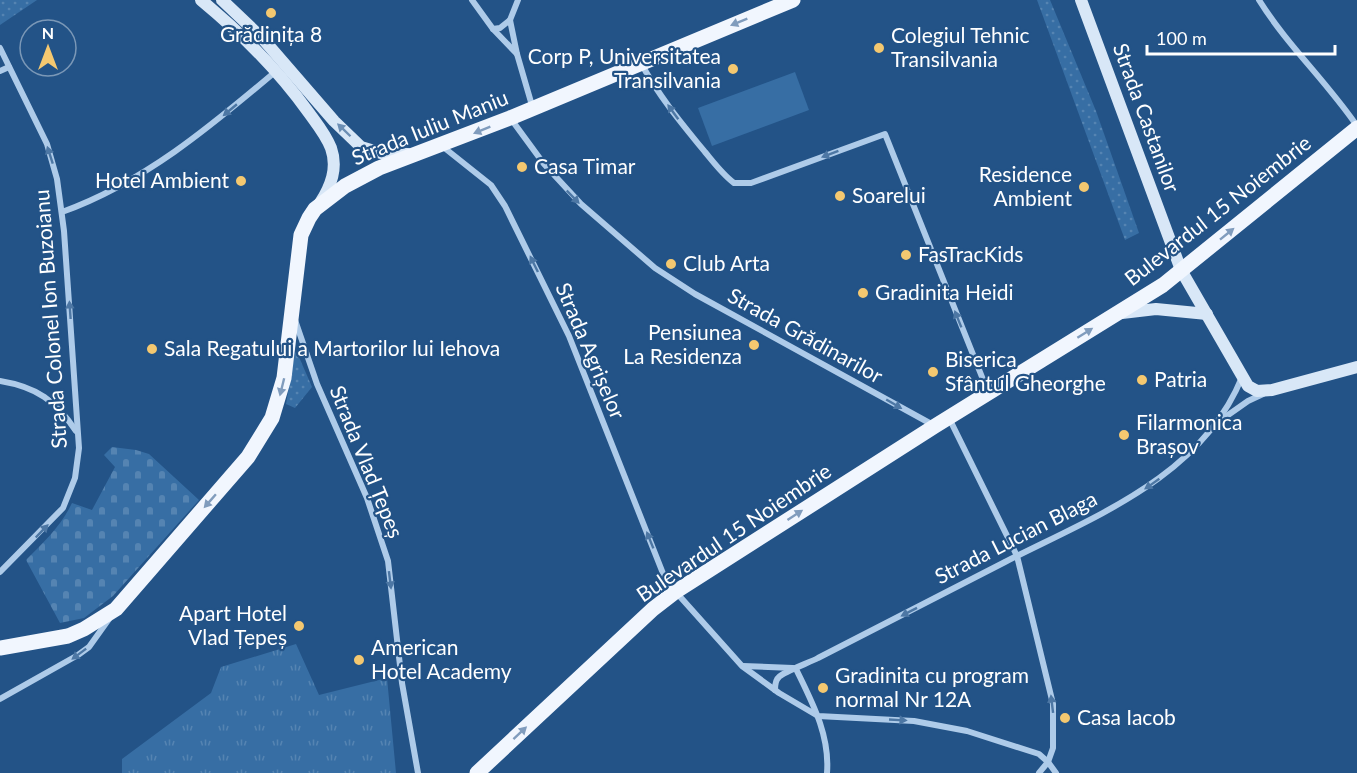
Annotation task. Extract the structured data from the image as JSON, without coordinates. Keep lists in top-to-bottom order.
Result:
{
  "streets": {
    "main road": ["Strada Iuliu Maniu", "Bulevardul 15 Noiembrie"],
    "street": [
      "Strada Castanilor",
      "Strada Colonel Ion Buzoianu",
      "Strada Grădinarilor",
      "Strada Agrișelor",
      "Strada Vlad Țepeș",
      "Strada Lucian Blaga"
    ]
  },
  "crossings": [
    ["Strada Castanilor", "Bulevardul 15 Noiembrie"],
    ["Strada Castanilor", "Strada Lucian Blaga"],
    ["Strada Iuliu Maniu", "Strada Grădinarilor"],
    ["Strada Iuliu Maniu", "Strada Agrișelor"],
    ["Strada Iuliu Maniu", "Strada Vlad Țepeș"],
    ["Bulevardul 15 Noiembrie", "Strada Grădinarilor"],
    ["Bulevardul 15 Noiembrie", "Strada Agrișelor"],
    ["Strada Agrișelor", "Strada Lucian Blaga"]
  ],
  "one_way": [
    "Strada Iuliu Maniu",
    "Bulevardul 15 Noiembrie",
    "Strada Colonel Ion Buzoianu",
    "Strada Grădinarilor",
    "Strada Agrișelor",
    "Strada Vlad Țepeș",
    "Strada Lucian Blaga"
  ],
  "places": [
    "Grădinița 8",
    "Colegiul Tehnic Transilvania",
    "Corp P, Universitatea Transilvania",
    "Casa Timar",
    "Hotel Ambient",
    "Residence Ambient",
    "Soarelui",
    "FasTracKids",
    "Club Arta",
    "Gradinita Heidi",
    "Pensiunea La Residenza",
    "Sala Regatului a Martorilor lui Iehova",
    "Biserica Sfântul Gheorghe",
    "Patria",
    "Filarmonica Brașov",
    "Apart Hotel Vlad Țepeș",
    "American Hotel Academy",
    "Gradinita cu program normal Nr 12A",
    "Casa Iacob"
  ],
  "scale_bar": "100 m",
  "north": "top"
}
